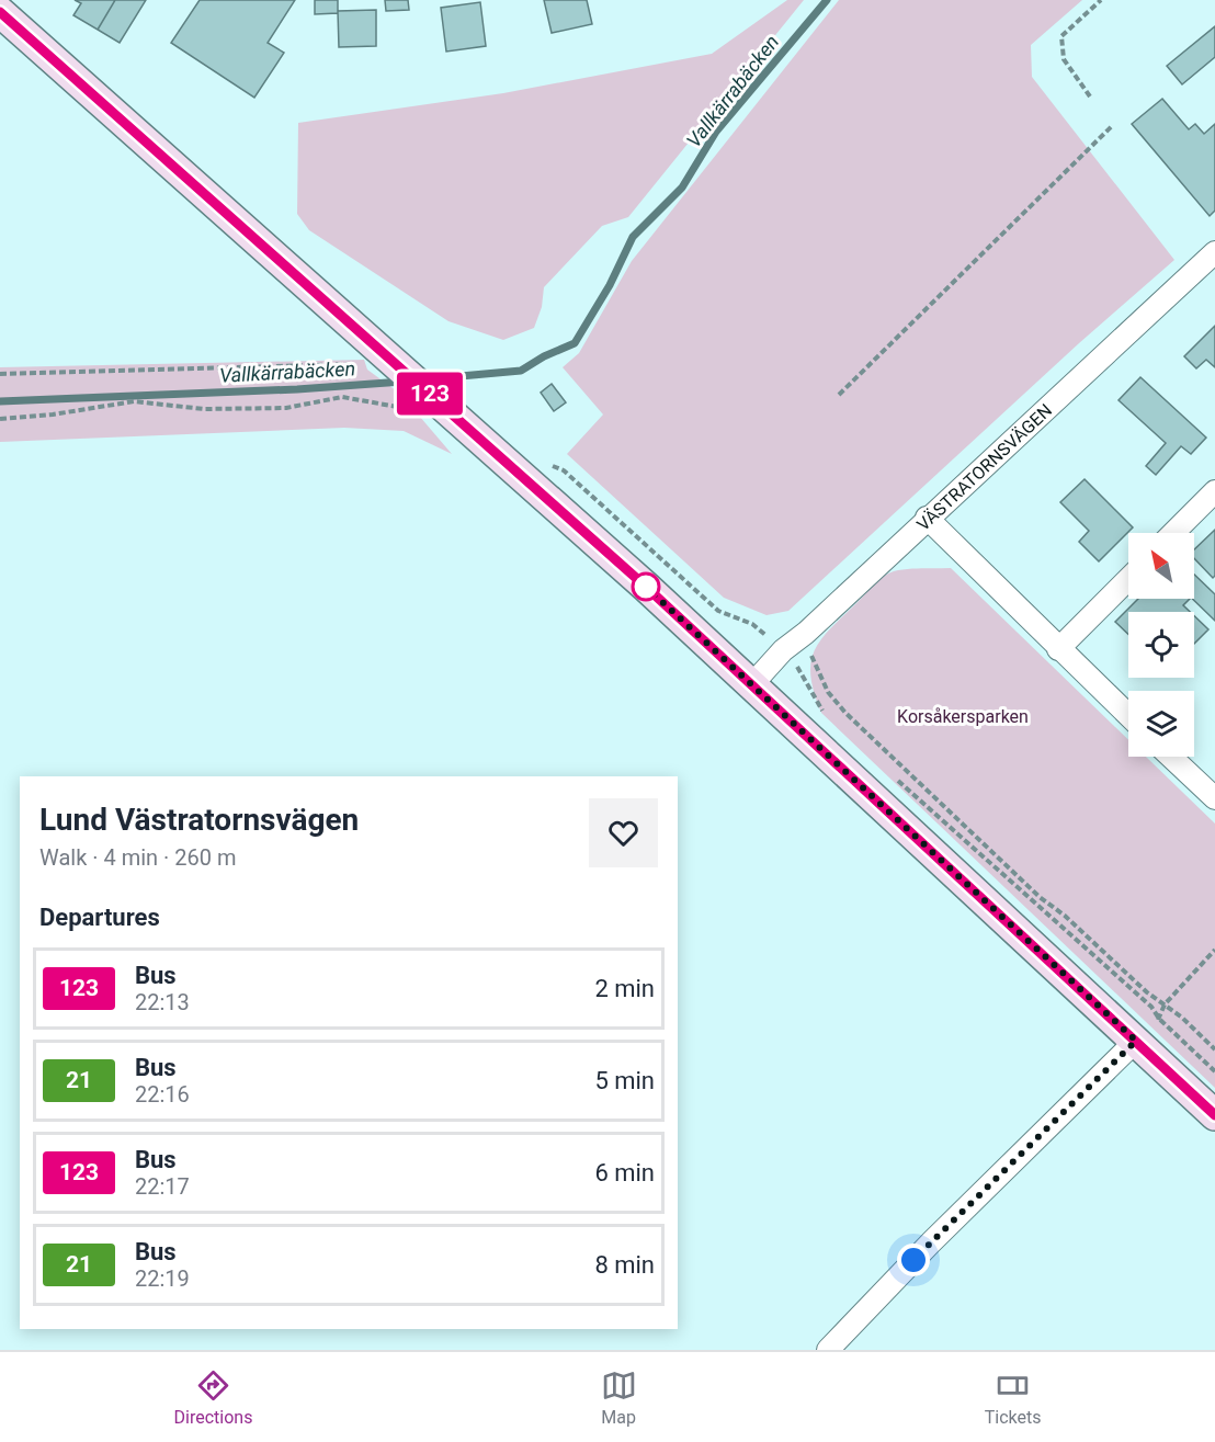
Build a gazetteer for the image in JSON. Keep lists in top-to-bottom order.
{
  "streets": {
    "street": ["VÄSTRATORNSVÄGEN"]
  },
  "water": ["Vallkärrabäcken"],
  "parks": ["Korsåkersparken"],
  "lines": ["bus line 123"],
  "north": "top left",
  "page": {
    "on_map": "123",
    "heading": [
      ["Lund Västratornsvägen", "Walk · 4 min · 260 m"],
      "Departures"
    ],
    "list": [
      {
        "mark": "123",
        "name": "Bus",
        "note": "22:13",
        "value": "2 min"
      },
      {
        "mark": "21",
        "name": "Bus",
        "note": "22:16",
        "value": "5 min"
      },
      {
        "mark": "123",
        "name": "Bus",
        "note": "22:17",
        "value": "6 min"
      },
      {
        "mark": "21",
        "name": "Bus",
        "note": "22:19",
        "value": "8 min"
      }
    ],
    "tabs": ["Directions", "Map", "Tickets"]
  }
}
